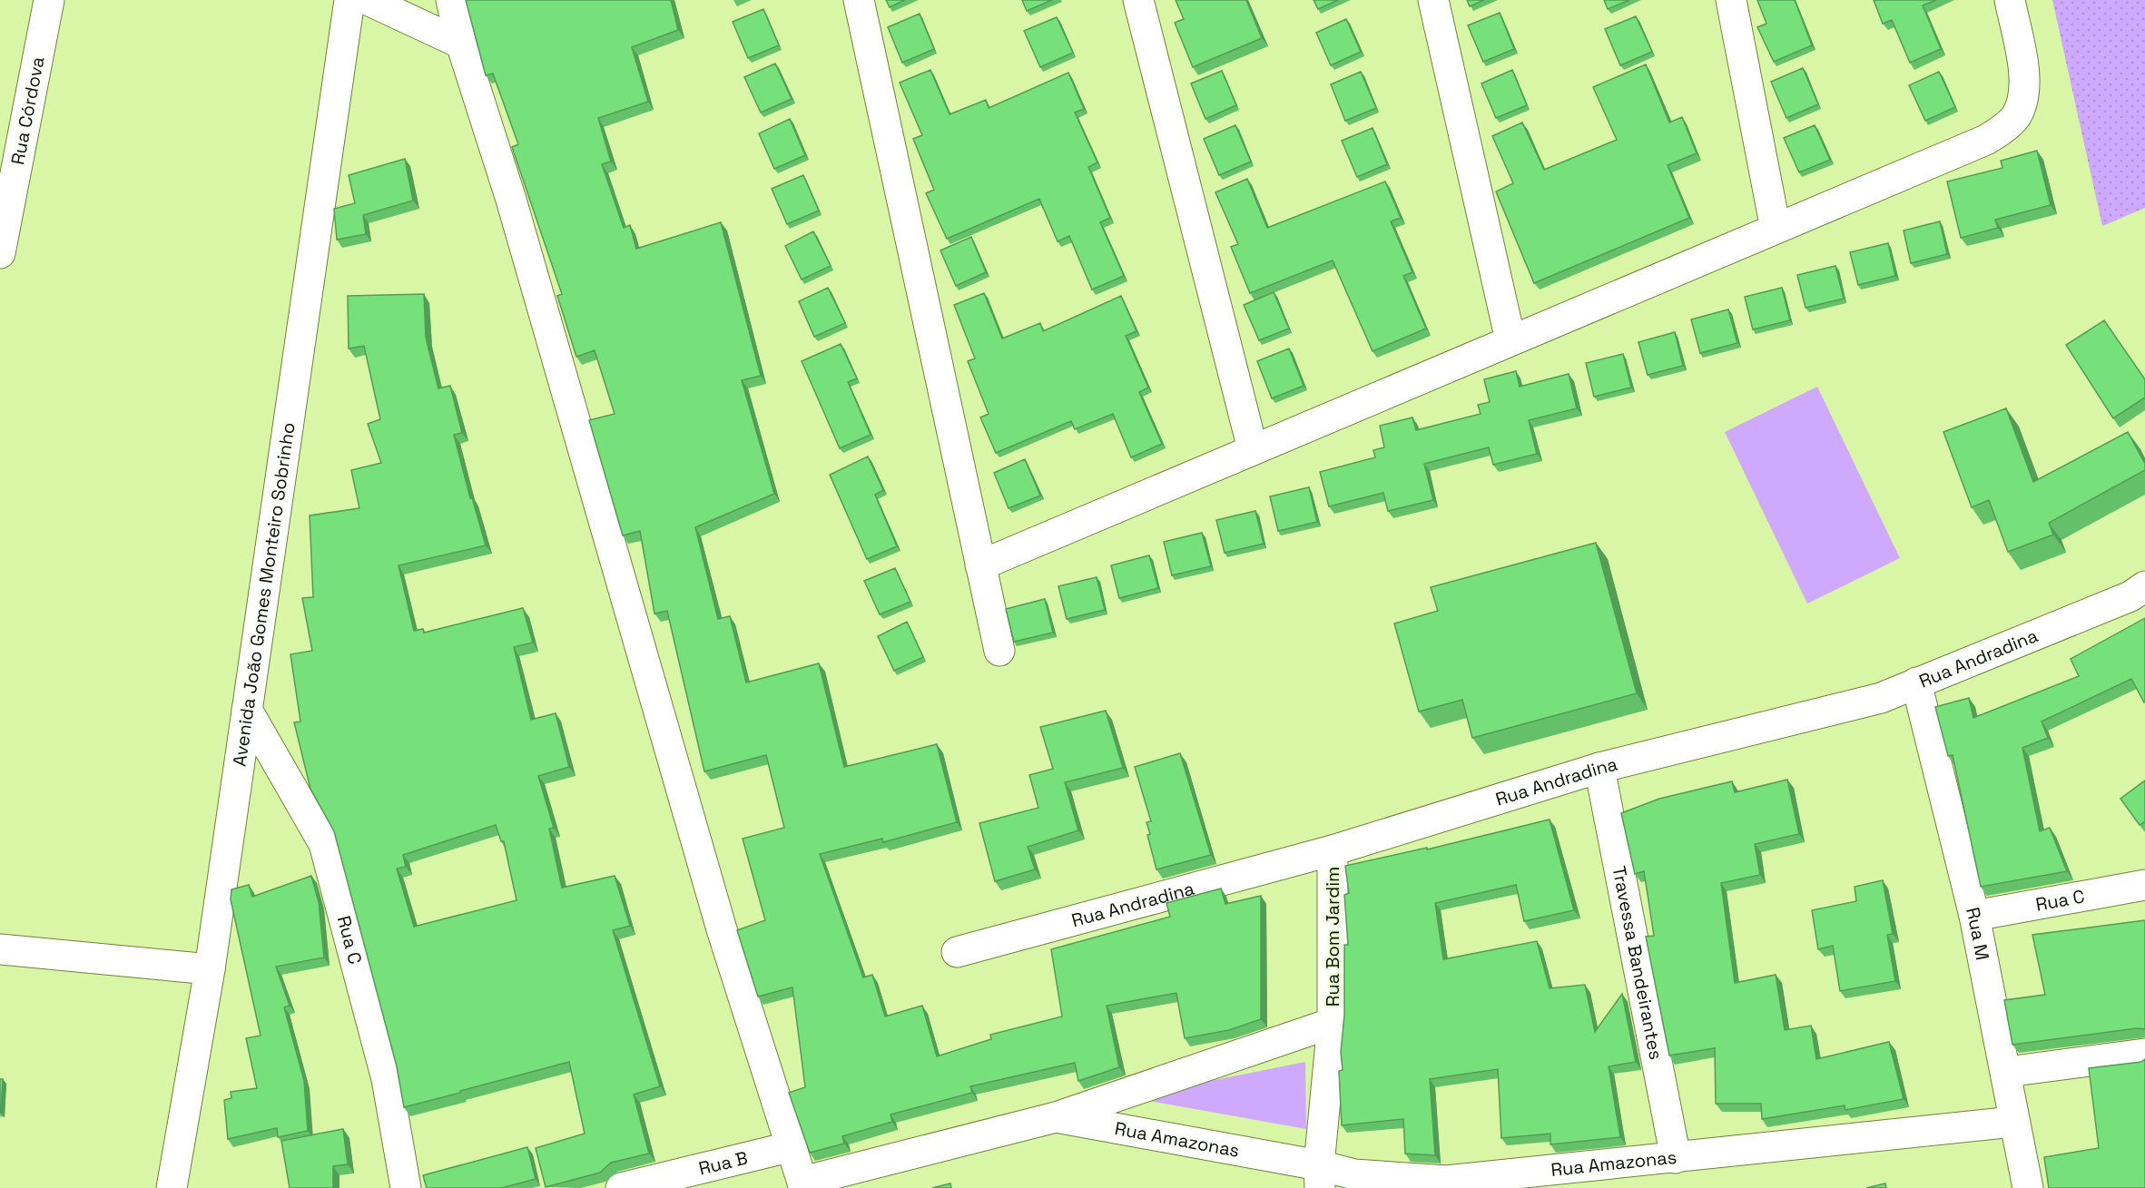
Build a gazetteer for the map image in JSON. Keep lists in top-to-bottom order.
{
  "streets": {
    "street": [
      "Rua Córdova",
      "Avenida João Gomes Monteiro Sobrinho",
      "Rua Andradina",
      "Rua C",
      "Rua M",
      "Rua Bom Jardim",
      "Travessa Bandeirantes",
      "Rua Amazonas",
      "Rua B"
    ]
  },
  "crossings": [
    ["Avenida João Gomes Monteiro Sobrinho", "Rua C"],
    ["Rua Andradina", "Rua M"],
    ["Rua Andradina", "Rua Bom Jardim"],
    ["Rua Andradina", "Travessa Bandeirantes"],
    ["Rua C", "Rua M"],
    ["Rua M", "Rua Amazonas"],
    ["Rua Bom Jardim", "Rua Amazonas"],
    ["Travessa Bandeirantes", "Rua Amazonas"]
  ]
}
